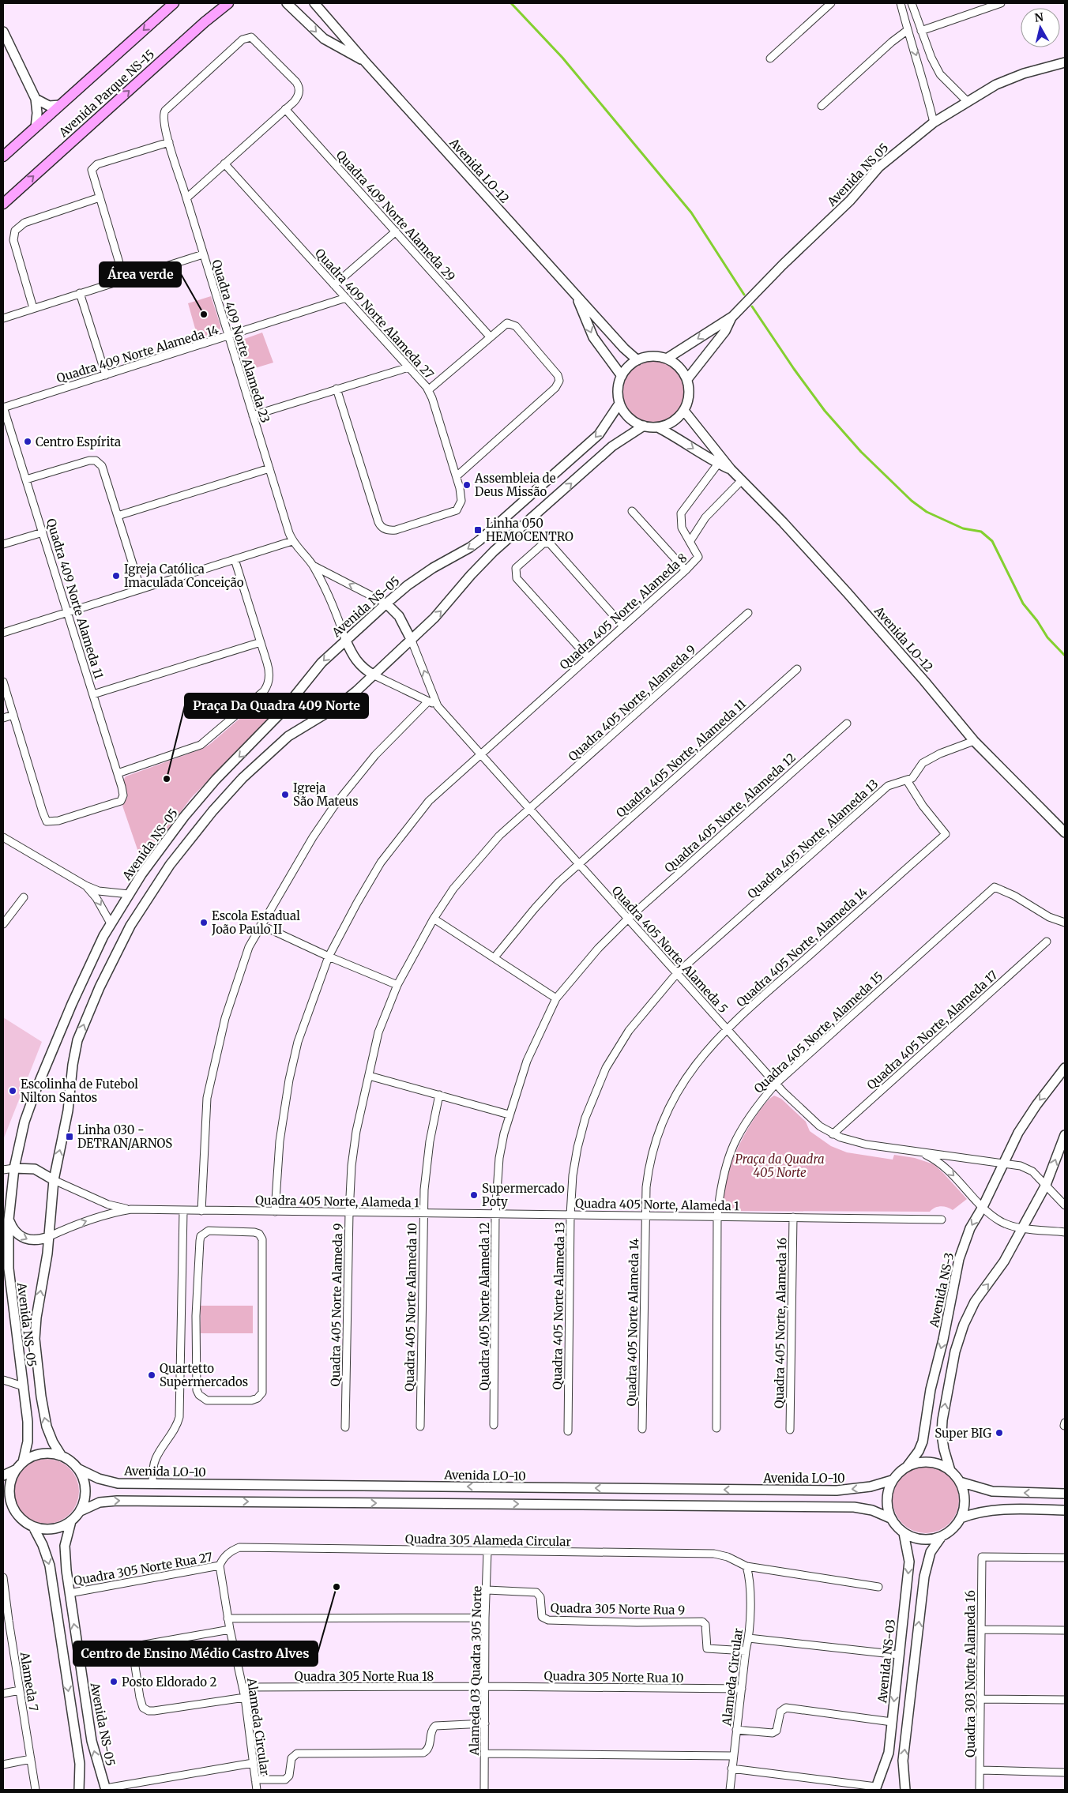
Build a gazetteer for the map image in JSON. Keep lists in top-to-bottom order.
{
  "streets": {
    "main road": ["Avenida Parque NS-15"],
    "street": [
      "Avenida LO-12",
      "Avenida NS 05",
      "Quadra 409 Norte Alameda 29",
      "Quadra 409 Norte Alameda 27",
      "Quadra 409 Norte Alameda 23",
      "Quadra 409 Norte Alameda 14",
      "Quadra 409 Norte Alameda 11",
      "Avenida NS-05",
      "Quadra 405 Norte, Alameda 8",
      "Quadra 405 Norte, Alameda 9",
      "Quadra 405 Norte, Alameda 11",
      "Quadra 405 Norte, Alameda 12",
      "Quadra 405 Norte, Alameda 13",
      "Quadra 405 Norte, Alameda 14",
      "Quadra 405 Norte, Alameda 5",
      "Quadra 405 Norte, Alameda 17",
      "Quadra 405 Norte, Alameda 15",
      "Quadra 405 Norte, Alameda 1",
      "Avenida NS-3",
      "Quadra 405 Norte Alameda 9",
      "Quadra 405 Norte Alameda 13",
      "Quadra 405 Norte Alameda 12",
      "Quadra 405 Norte Alameda 10",
      "Quadra 405 Norte Alameda 14",
      "Quadra 405 Norte, Alameda 16",
      "Avenida LO-10",
      "Quadra 305 Alameda Circular",
      "Quadra 305 Norte Rua 27",
      "Quadra 305 Norte Rua 9",
      "Avenida NS-03",
      "Alameda 03 Quadra 305 Norte",
      "Quadra 303 Norte Alameda 16",
      "Quadra 305 Norte Rua 18",
      "Quadra 305 Norte Rua 10",
      "Alameda Circular",
      "Alameda 7"
    ]
  },
  "crossings": [
    ["Avenida LO-12", "Avenida NS 05"],
    ["Avenida LO-12", "Avenida NS-05"],
    ["Avenida LO-12", "Quadra 405 Norte, Alameda 8"],
    ["Avenida LO-12", "Quadra 405 Norte, Alameda 13"],
    ["Avenida NS 05", "Avenida NS-05"],
    ["Quadra 409 Norte Alameda 29", "Quadra 409 Norte Alameda 23"],
    ["Quadra 409 Norte Alameda 27", "Quadra 409 Norte Alameda 14"],
    ["Quadra 409 Norte Alameda 23", "Quadra 409 Norte Alameda 14"],
    ["Quadra 409 Norte Alameda 23", "Avenida NS-05"],
    ["Quadra 409 Norte Alameda 14", "Quadra 409 Norte Alameda 11"],
    ["Avenida NS-05", "Avenida LO-10"],
    ["Avenida NS-05", "Quadra 305 Norte Rua 27"],
    ["Quadra 405 Norte, Alameda 8", "Quadra 405 Norte, Alameda 5"],
    ["Quadra 405 Norte, Alameda 8", "Quadra 405 Norte, Alameda 1"],
    ["Quadra 405 Norte, Alameda 9", "Quadra 405 Norte, Alameda 5"],
    ["Quadra 405 Norte, Alameda 9", "Quadra 405 Norte Alameda 9"],
    ["Quadra 405 Norte, Alameda 11", "Quadra 405 Norte, Alameda 5"],
    ["Quadra 405 Norte, Alameda 12", "Quadra 405 Norte, Alameda 5"],
    ["Quadra 405 Norte, Alameda 12", "Quadra 405 Norte Alameda 12"],
    ["Quadra 405 Norte, Alameda 13", "Quadra 405 Norte, Alameda 14"],
    ["Quadra 405 Norte, Alameda 13", "Quadra 405 Norte, Alameda 5"],
    ["Quadra 405 Norte, Alameda 13", "Quadra 405 Norte Alameda 13"],
    ["Quadra 405 Norte, Alameda 14", "Quadra 405 Norte, Alameda 5"],
    ["Quadra 405 Norte, Alameda 14", "Quadra 405 Norte, Alameda 1"],
    ["Quadra 405 Norte, Alameda 14", "Quadra 405 Norte Alameda 14"],
    ["Quadra 405 Norte, Alameda 5", "Quadra 405 Norte, Alameda 17"],
    ["Quadra 405 Norte, Alameda 5", "Quadra 405 Norte, Alameda 15"],
    ["Quadra 405 Norte, Alameda 5", "Avenida NS-3"],
    ["Quadra 405 Norte, Alameda 5", "Quadra 405 Norte Alameda 9"],
    ["Quadra 405 Norte, Alameda 5", "Quadra 405 Norte Alameda 13"],
    ["Quadra 405 Norte, Alameda 5", "Quadra 405 Norte Alameda 12"],
    ["Quadra 405 Norte, Alameda 15", "Quadra 405 Norte, Alameda 1"],
    ["Quadra 405 Norte, Alameda 1", "Quadra 405 Norte Alameda 9"],
    ["Quadra 405 Norte, Alameda 1", "Quadra 405 Norte Alameda 13"],
    ["Quadra 405 Norte, Alameda 1", "Quadra 405 Norte Alameda 12"],
    ["Quadra 405 Norte, Alameda 1", "Quadra 405 Norte Alameda 10"],
    ["Quadra 405 Norte, Alameda 1", "Quadra 405 Norte Alameda 14"],
    ["Quadra 405 Norte, Alameda 1", "Quadra 405 Norte, Alameda 16"],
    ["Avenida NS-3", "Avenida LO-10"],
    ["Avenida NS-3", "Avenida NS-03"],
    ["Avenida LO-10", "Avenida NS-03"],
    ["Quadra 305 Alameda Circular", "Quadra 305 Norte Rua 27"],
    ["Quadra 305 Alameda Circular", "Alameda 03 Quadra 305 Norte"],
    ["Quadra 305 Alameda Circular", "Alameda Circular"],
    ["Quadra 305 Norte Rua 27", "Alameda Circular"],
    ["Quadra 305 Norte Rua 9", "Alameda 03 Quadra 305 Norte"],
    ["Quadra 305 Norte Rua 9", "Alameda Circular"],
    ["Alameda 03 Quadra 305 Norte", "Quadra 305 Norte Rua 18"],
    ["Alameda 03 Quadra 305 Norte", "Quadra 305 Norte Rua 10"],
    ["Quadra 305 Norte Rua 18", "Quadra 305 Norte Rua 10"],
    ["Quadra 305 Norte Rua 18", "Alameda Circular"],
    ["Quadra 305 Norte Rua 10", "Alameda Circular"]
  ],
  "parks": ["Praça da Quadra 405 Norte"],
  "places": {
    "other": [
      "Área verde",
      "Centro Espírita",
      "Assembleia de Deus Missão",
      "Igreja Católica Imaculada Conceição",
      "Praça Da Quadra 409 Norte",
      "Igreja São Mateus",
      "Escola Estadual João Paulo II",
      "Escolinha de Futebol Nilton Santos",
      "Supermercado Poty",
      "Quartetto Supermercados",
      "Super BIG",
      "Centro de Ensino Médio Castro Alves",
      "Posto Eldorado 2"
    ],
    "transit": ["Linha 050 HEMOCENTRO", "Linha 030 - DETRAN/ARNOS"]
  },
  "north": "top"
}
